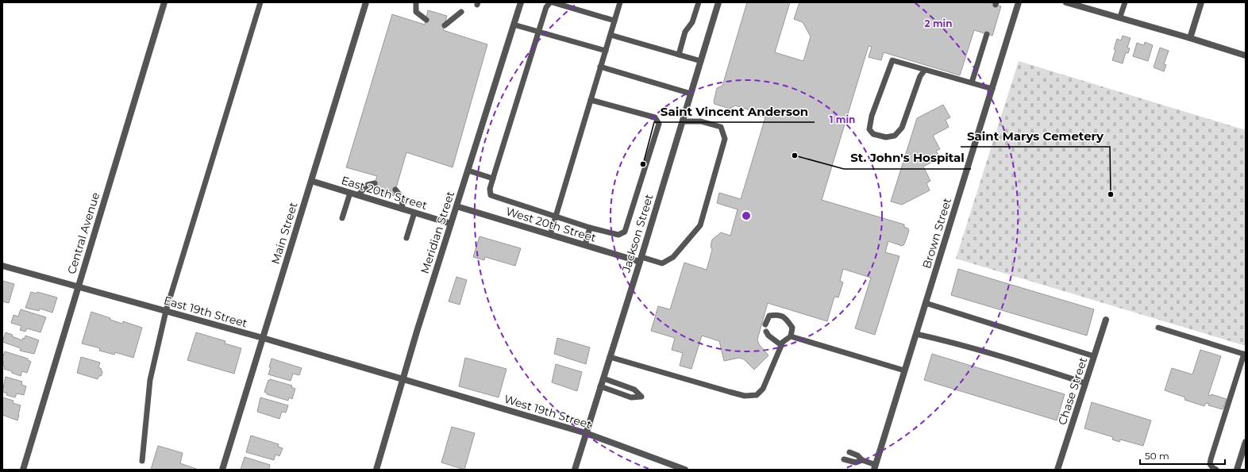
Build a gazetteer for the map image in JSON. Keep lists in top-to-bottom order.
{
  "streets": {
    "street": [
      "East 20th Street",
      "West 20th Street",
      "Meridian Street",
      "Central Avenue",
      "Main Street",
      "Jackson Street",
      "Brown Street",
      "East 19th Street",
      "Chase Street",
      "West 19th Street"
    ]
  },
  "crossings": [
    ["East 20th Street", "Meridian Street"],
    ["East 20th Street", "Main Street"],
    ["West 20th Street", "Meridian Street"],
    ["West 20th Street", "Jackson Street"],
    ["Meridian Street", "East 19th Street"],
    ["Meridian Street", "West 19th Street"],
    ["Central Avenue", "East 19th Street"],
    ["Main Street", "East 19th Street"],
    ["Jackson Street", "West 19th Street"],
    ["East 19th Street", "West 19th Street"]
  ],
  "places": ["St. John's Hospital", "Saint Vincent Anderson", "Saint Marys Cemetery"],
  "scale_bar": "50 m",
  "rings": ["2 min", "1 min"]
}
